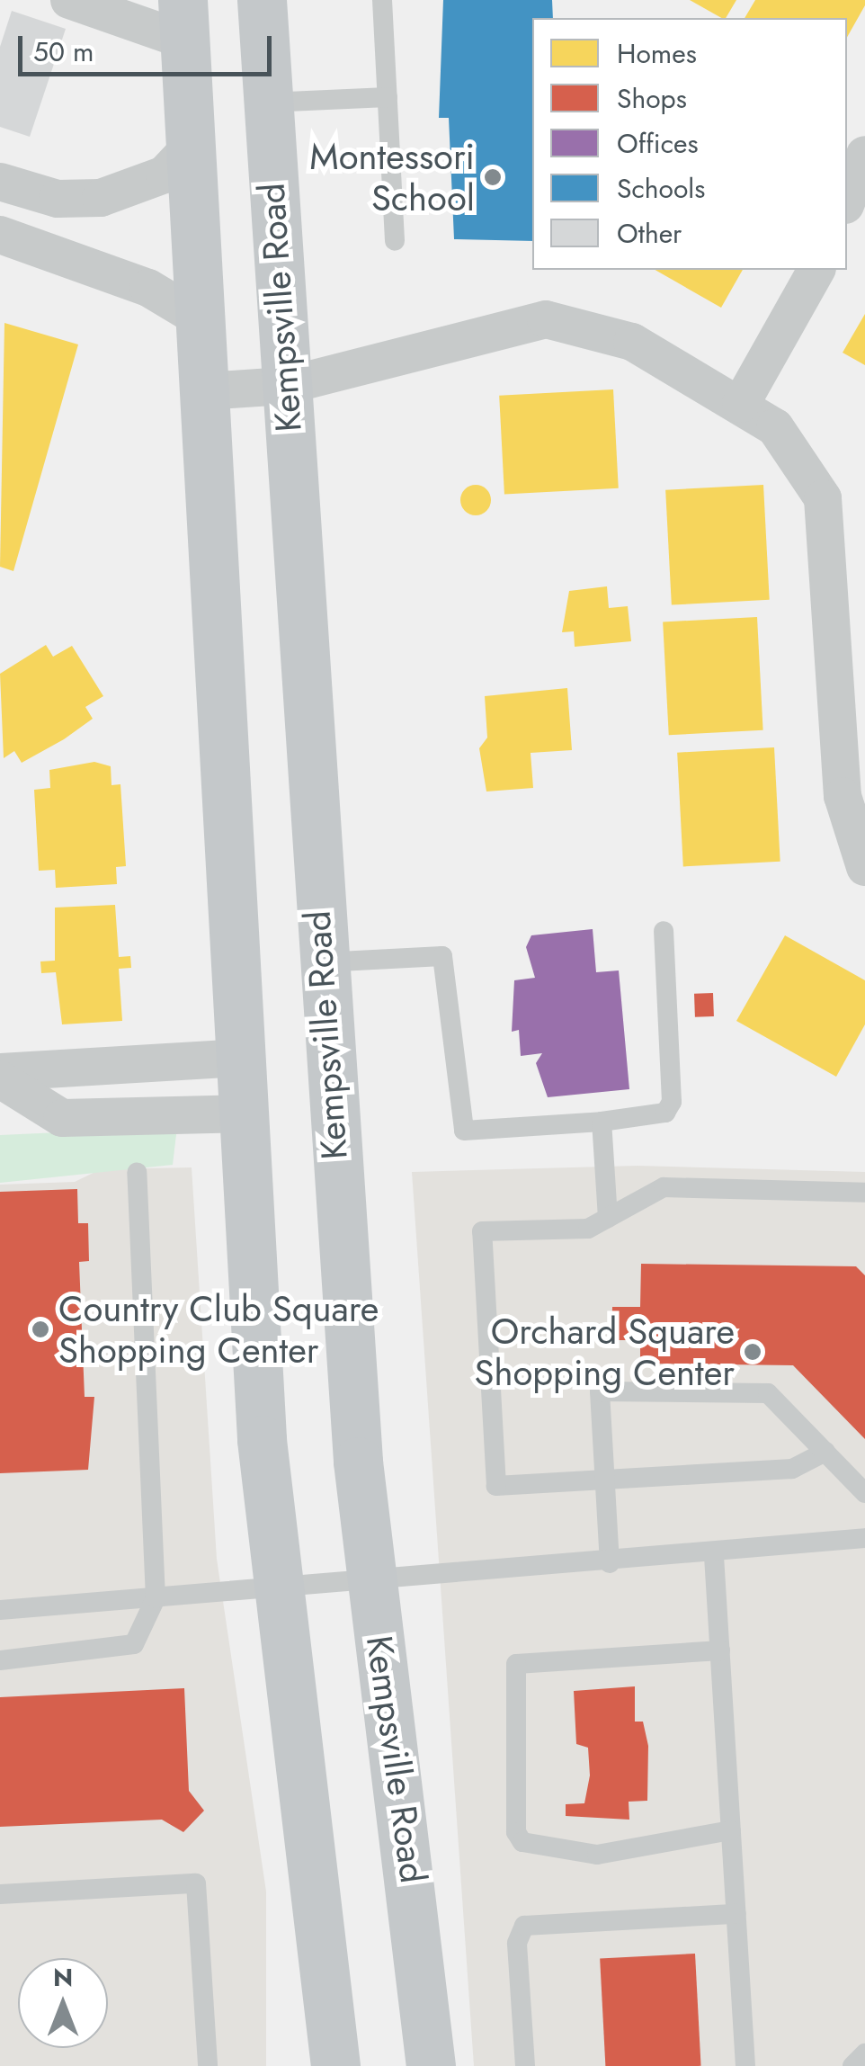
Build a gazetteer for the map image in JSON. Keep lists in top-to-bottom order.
{
  "streets": {
    "main road": ["Kempsville Road"]
  },
  "places": ["Montessori School", "Country Club Square Shopping Center", "Orchard Square Shopping Center"],
  "legend": [
    "Homes",
    "Shops",
    "Offices",
    "Schools",
    "Other"
  ],
  "scale_bar": "50 m",
  "north": "top"
}
